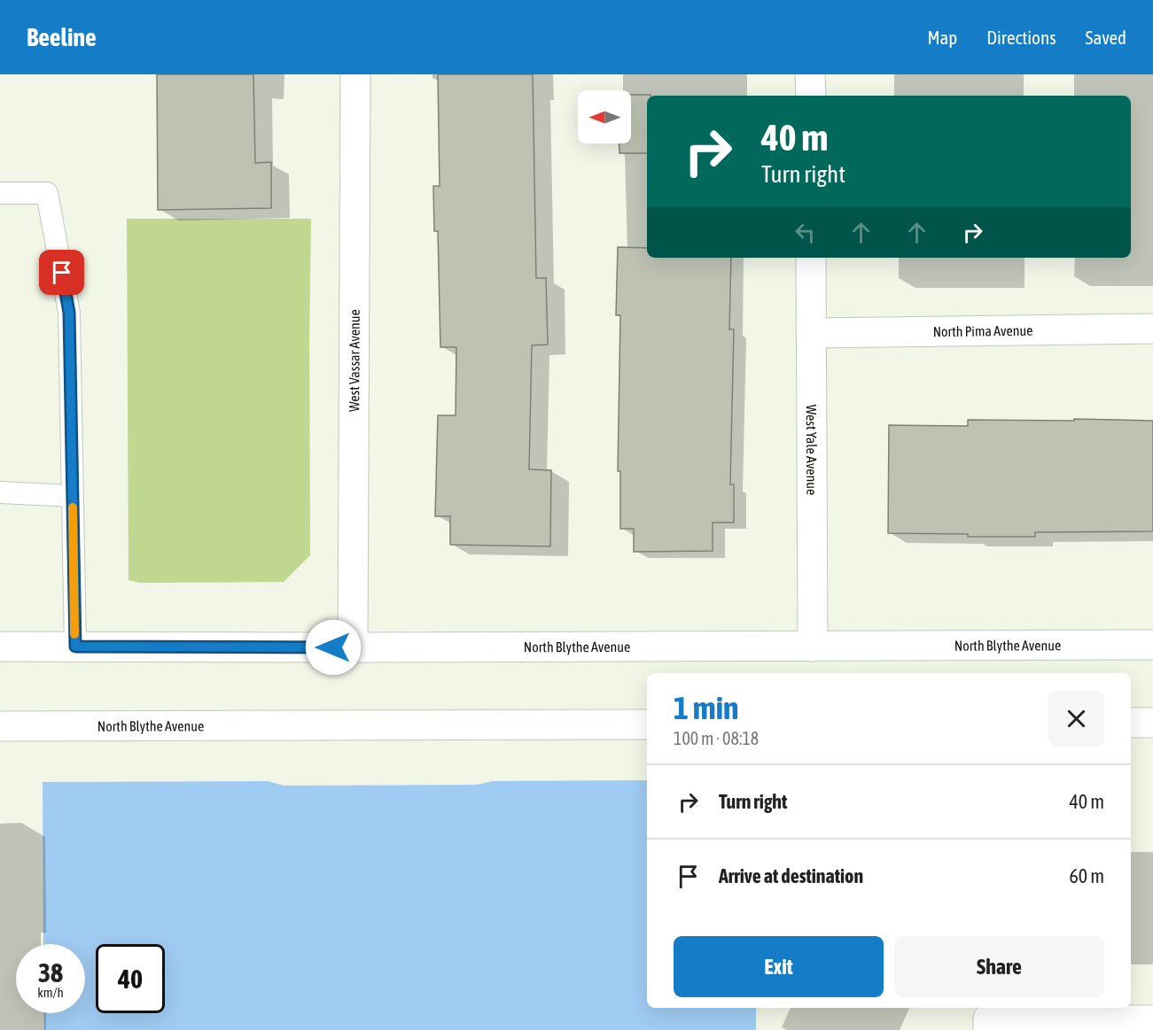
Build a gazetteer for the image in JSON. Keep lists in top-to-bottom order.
{
  "streets": {
    "street": [
      "North Pima Avenue",
      "West Vassar Avenue",
      "West Yale Avenue",
      "North Blythe Avenue"
    ]
  },
  "crossings": [
    ["North Pima Avenue", "West Yale Avenue"],
    ["West Vassar Avenue", "North Blythe Avenue"],
    ["West Yale Avenue", "North Blythe Avenue"]
  ],
  "north": "left",
  "page": {
    "header": "Beeline",
    "nav": ["Map", "Directions", "Saved"],
    "turn": ["40 m", "Turn right"],
    "heading": ["1 min", "100 m · 08:18"],
    "list": [
      {
        "name": "Turn right",
        "value": "40 m"
      },
      {
        "name": "Arrive at destination",
        "value": "60 m"
      }
    ],
    "buttons": ["Exit", "Share"],
    "speed": "38 km/h",
    "limit": "40"
  }
}
